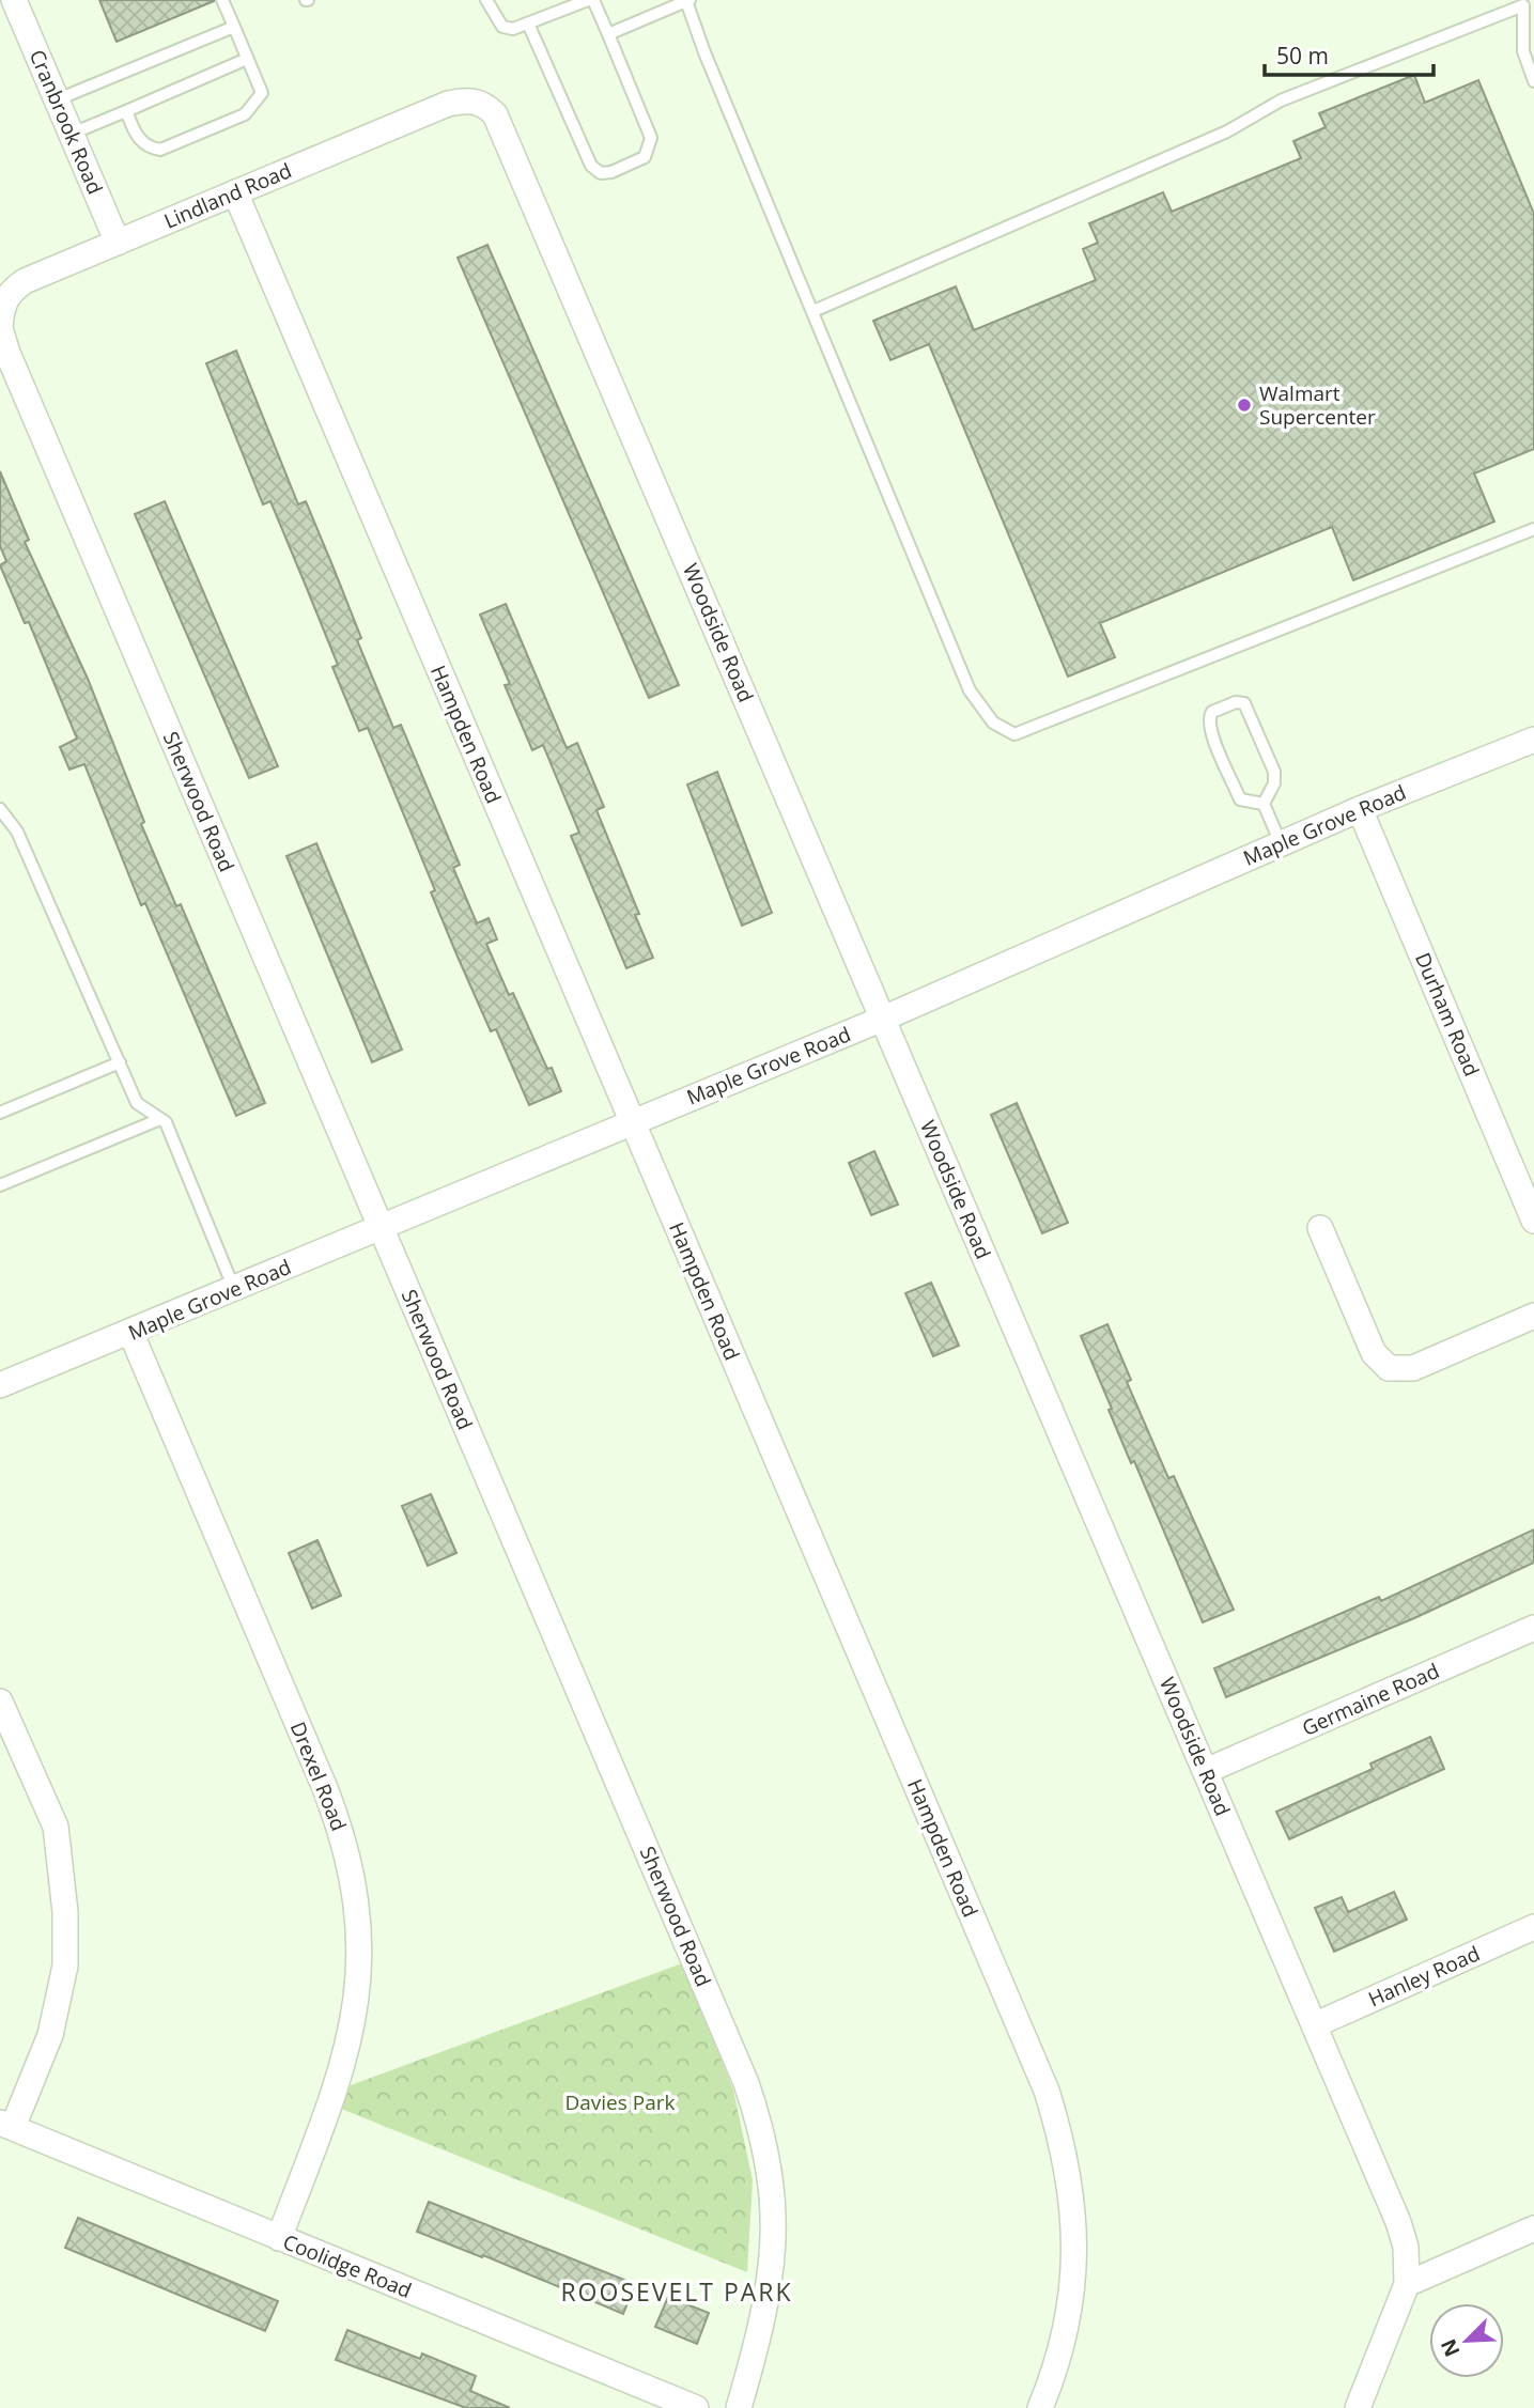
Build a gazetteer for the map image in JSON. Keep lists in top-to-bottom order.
{
  "streets": {
    "street": [
      "Cranbrook Road",
      "Lindland Road",
      "Woodside Road",
      "Hampden Road",
      "Sherwood Road",
      "Maple Grove Road",
      "Durham Road",
      "Germaine Road",
      "Drexel Road",
      "Hanley Road",
      "Coolidge Road"
    ]
  },
  "crossings": [
    ["Cranbrook Road", "Lindland Road"],
    ["Lindland Road", "Woodside Road"],
    ["Lindland Road", "Hampden Road"],
    ["Lindland Road", "Sherwood Road"],
    ["Woodside Road", "Maple Grove Road"],
    ["Woodside Road", "Germaine Road"],
    ["Woodside Road", "Hanley Road"],
    ["Hampden Road", "Maple Grove Road"],
    ["Sherwood Road", "Maple Grove Road"],
    ["Maple Grove Road", "Durham Road"],
    ["Maple Grove Road", "Drexel Road"],
    ["Drexel Road", "Coolidge Road"]
  ],
  "districts": ["ROOSEVELT PARK"],
  "parks": ["Davies Park"],
  "places": ["Walmart Supercenter"],
  "scale_bar": "50 m",
  "north": "bottom left"
}
